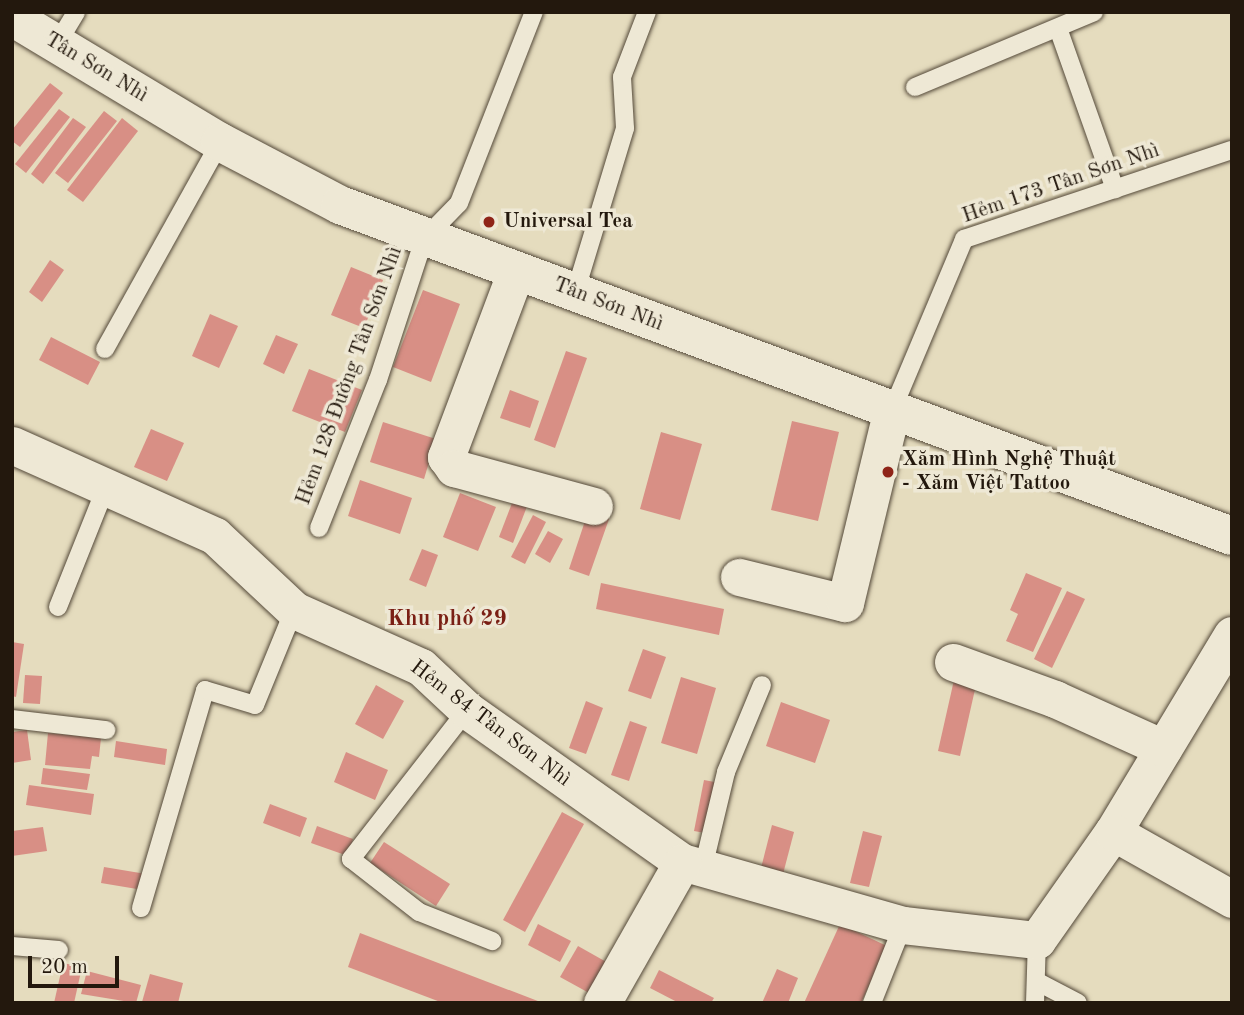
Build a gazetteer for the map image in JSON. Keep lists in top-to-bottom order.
{
  "streets": {
    "street": ["Tân Sơn Nhì", "Hẻm 84 Tân Sơn Nhì"],
    "lane": ["Hẻm 173 Tân Sơn Nhì", "Hẻm 128 Đường Tân Sơn Nhì"]
  },
  "crossings": [
    ["Tân Sơn Nhì", "Hẻm 173 Tân Sơn Nhì"],
    ["Tân Sơn Nhì", "Hẻm 128 Đường Tân Sơn Nhì"]
  ],
  "districts": ["Khu phố 29"],
  "places": ["Universal Tea", "Xăm Hình Nghệ Thuật - Xăm Việt Tattoo"],
  "scale_bar": "20 m"
}
